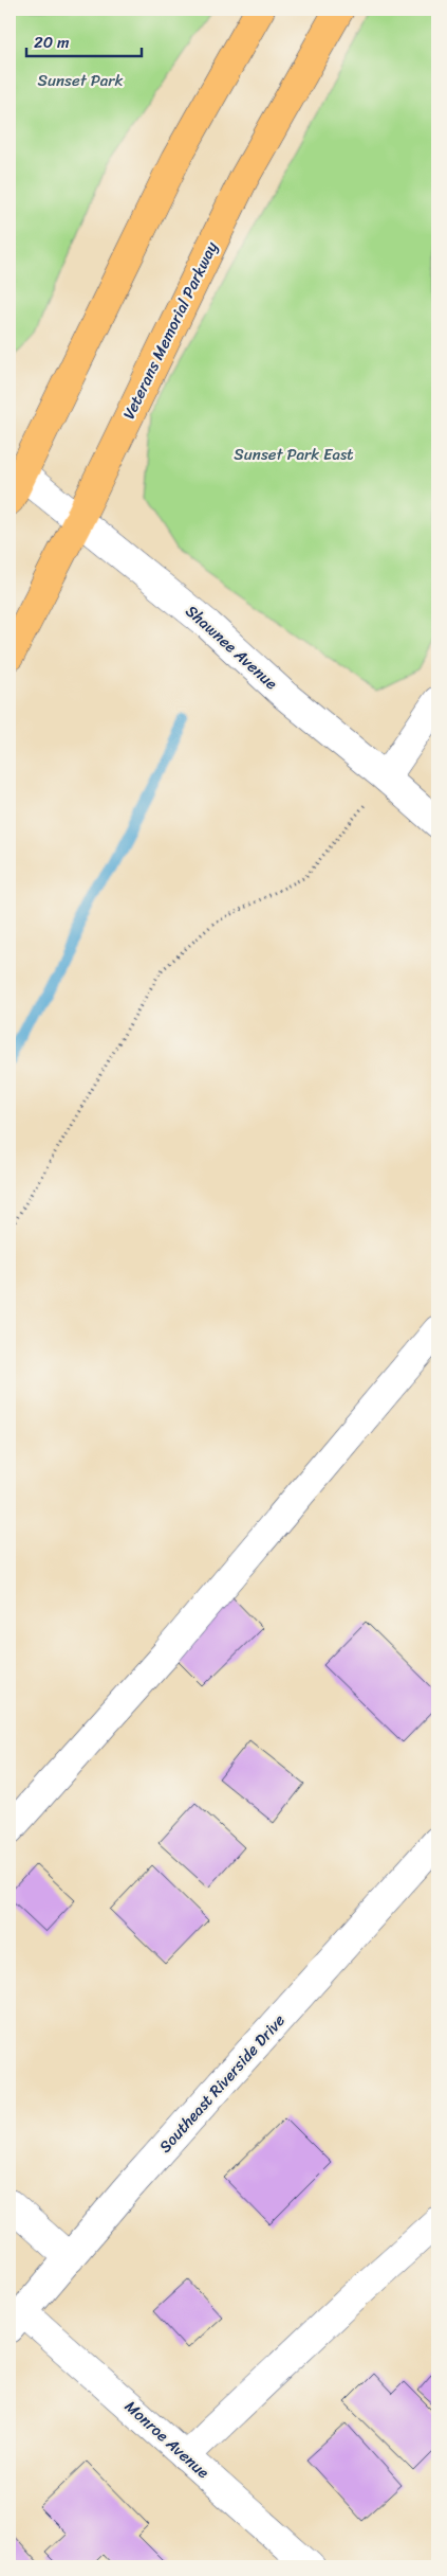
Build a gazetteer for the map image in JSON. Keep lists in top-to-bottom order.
{
  "streets": {
    "highway": ["Veterans Memorial Parkway"],
    "street": ["Shawnee Avenue", "Southeast Riverside Drive", "Monroe Avenue"]
  },
  "crossings": [
    ["Veterans Memorial Parkway", "Shawnee Avenue"],
    ["Southeast Riverside Drive", "Monroe Avenue"]
  ],
  "parks": ["Sunset Park", "Sunset Park East"],
  "scale_bar": "20 m"
}
